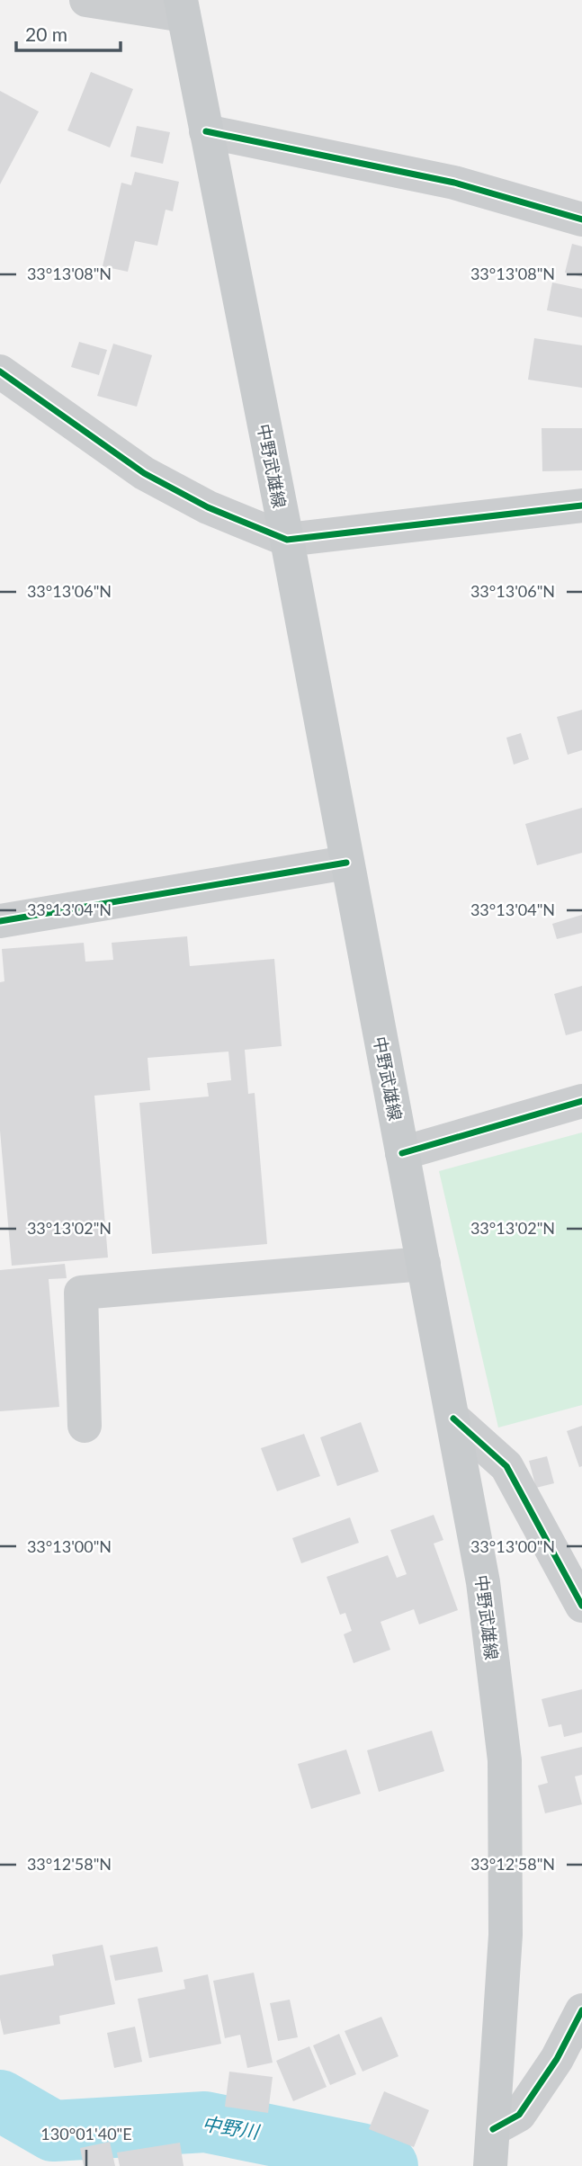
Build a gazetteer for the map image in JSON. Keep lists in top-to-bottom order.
{
  "streets": {
    "main road": ["中野武雄線"]
  },
  "water": ["中野川"],
  "scale_bar": "20 m",
  "coordinates": [
    "33°13'08\"N",
    "33°13'06\"N",
    "33°13'04\"N",
    "33°13'02\"N",
    "33°13'00\"N",
    "33°12'58\"N",
    "130°01'40\"E"
  ]
}
